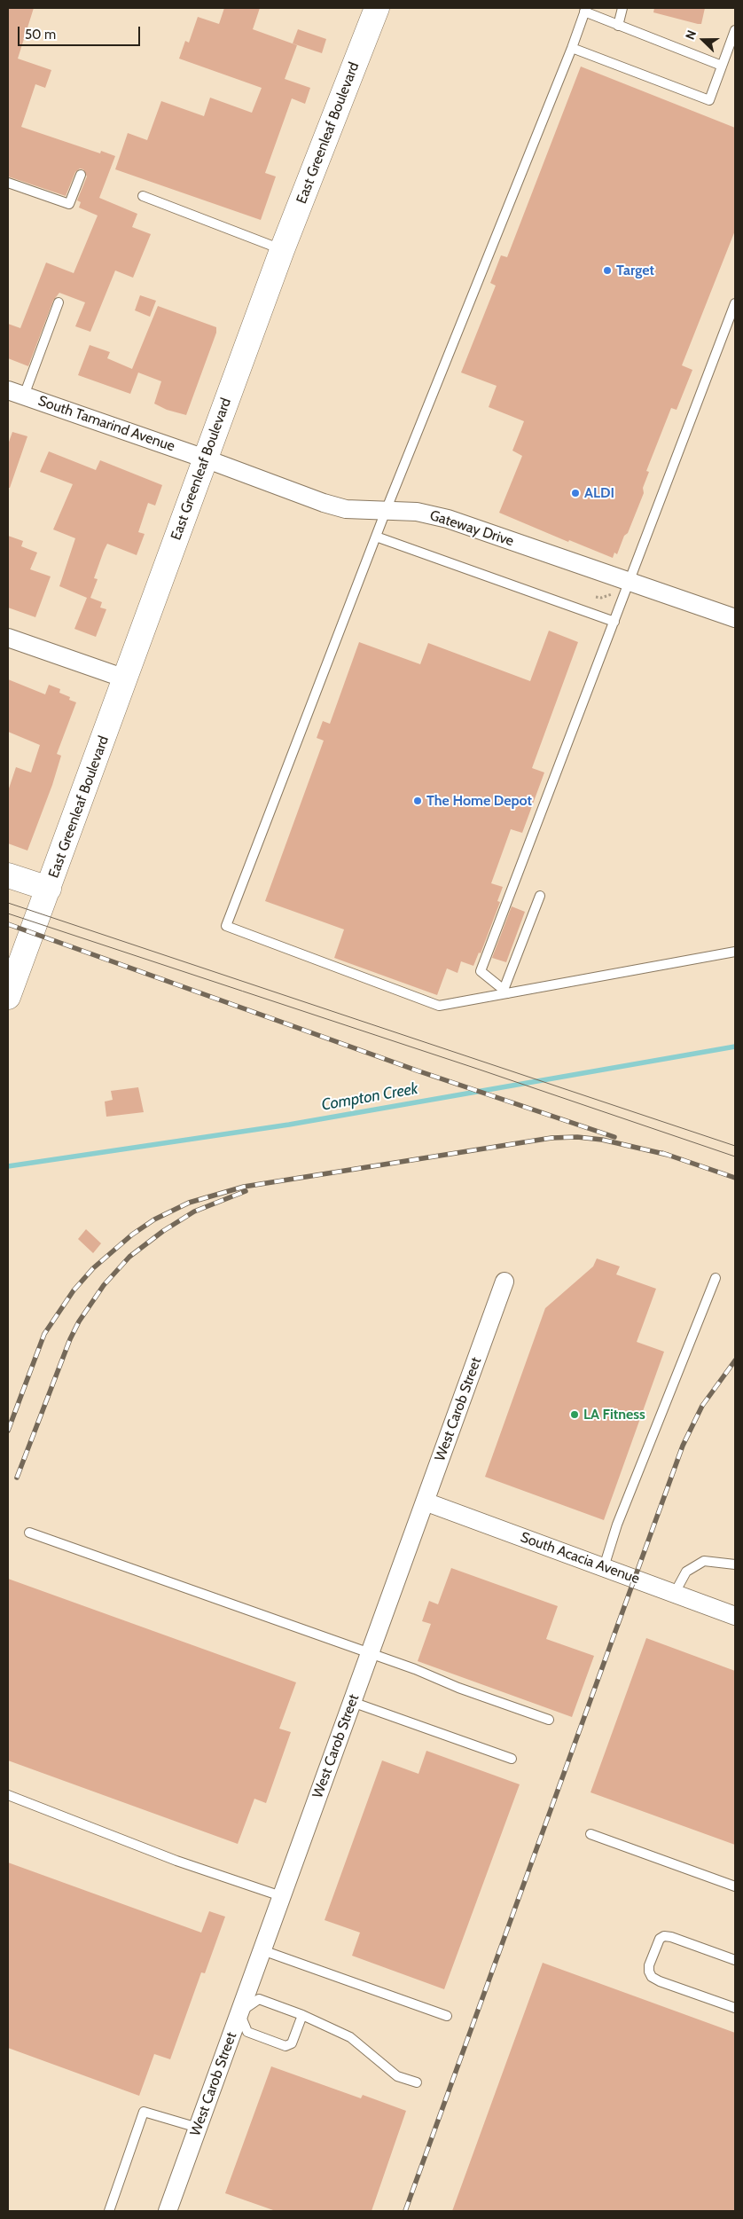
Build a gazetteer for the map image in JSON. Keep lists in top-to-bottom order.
{
  "streets": {
    "street": [
      "East Greenleaf Boulevard",
      "South Tamarind Avenue",
      "Gateway Drive",
      "West Carob Street",
      "South Acacia Avenue"
    ]
  },
  "crossings": [
    ["East Greenleaf Boulevard", "South Tamarind Avenue"],
    ["East Greenleaf Boulevard", "Gateway Drive"],
    ["South Tamarind Avenue", "Gateway Drive"],
    ["West Carob Street", "South Acacia Avenue"]
  ],
  "water": ["Compton Creek"],
  "places": [
    "Target",
    "ALDI",
    "The Home Depot",
    "LA Fitness"
  ],
  "scale_bar": "50 m",
  "north": "left"
}
